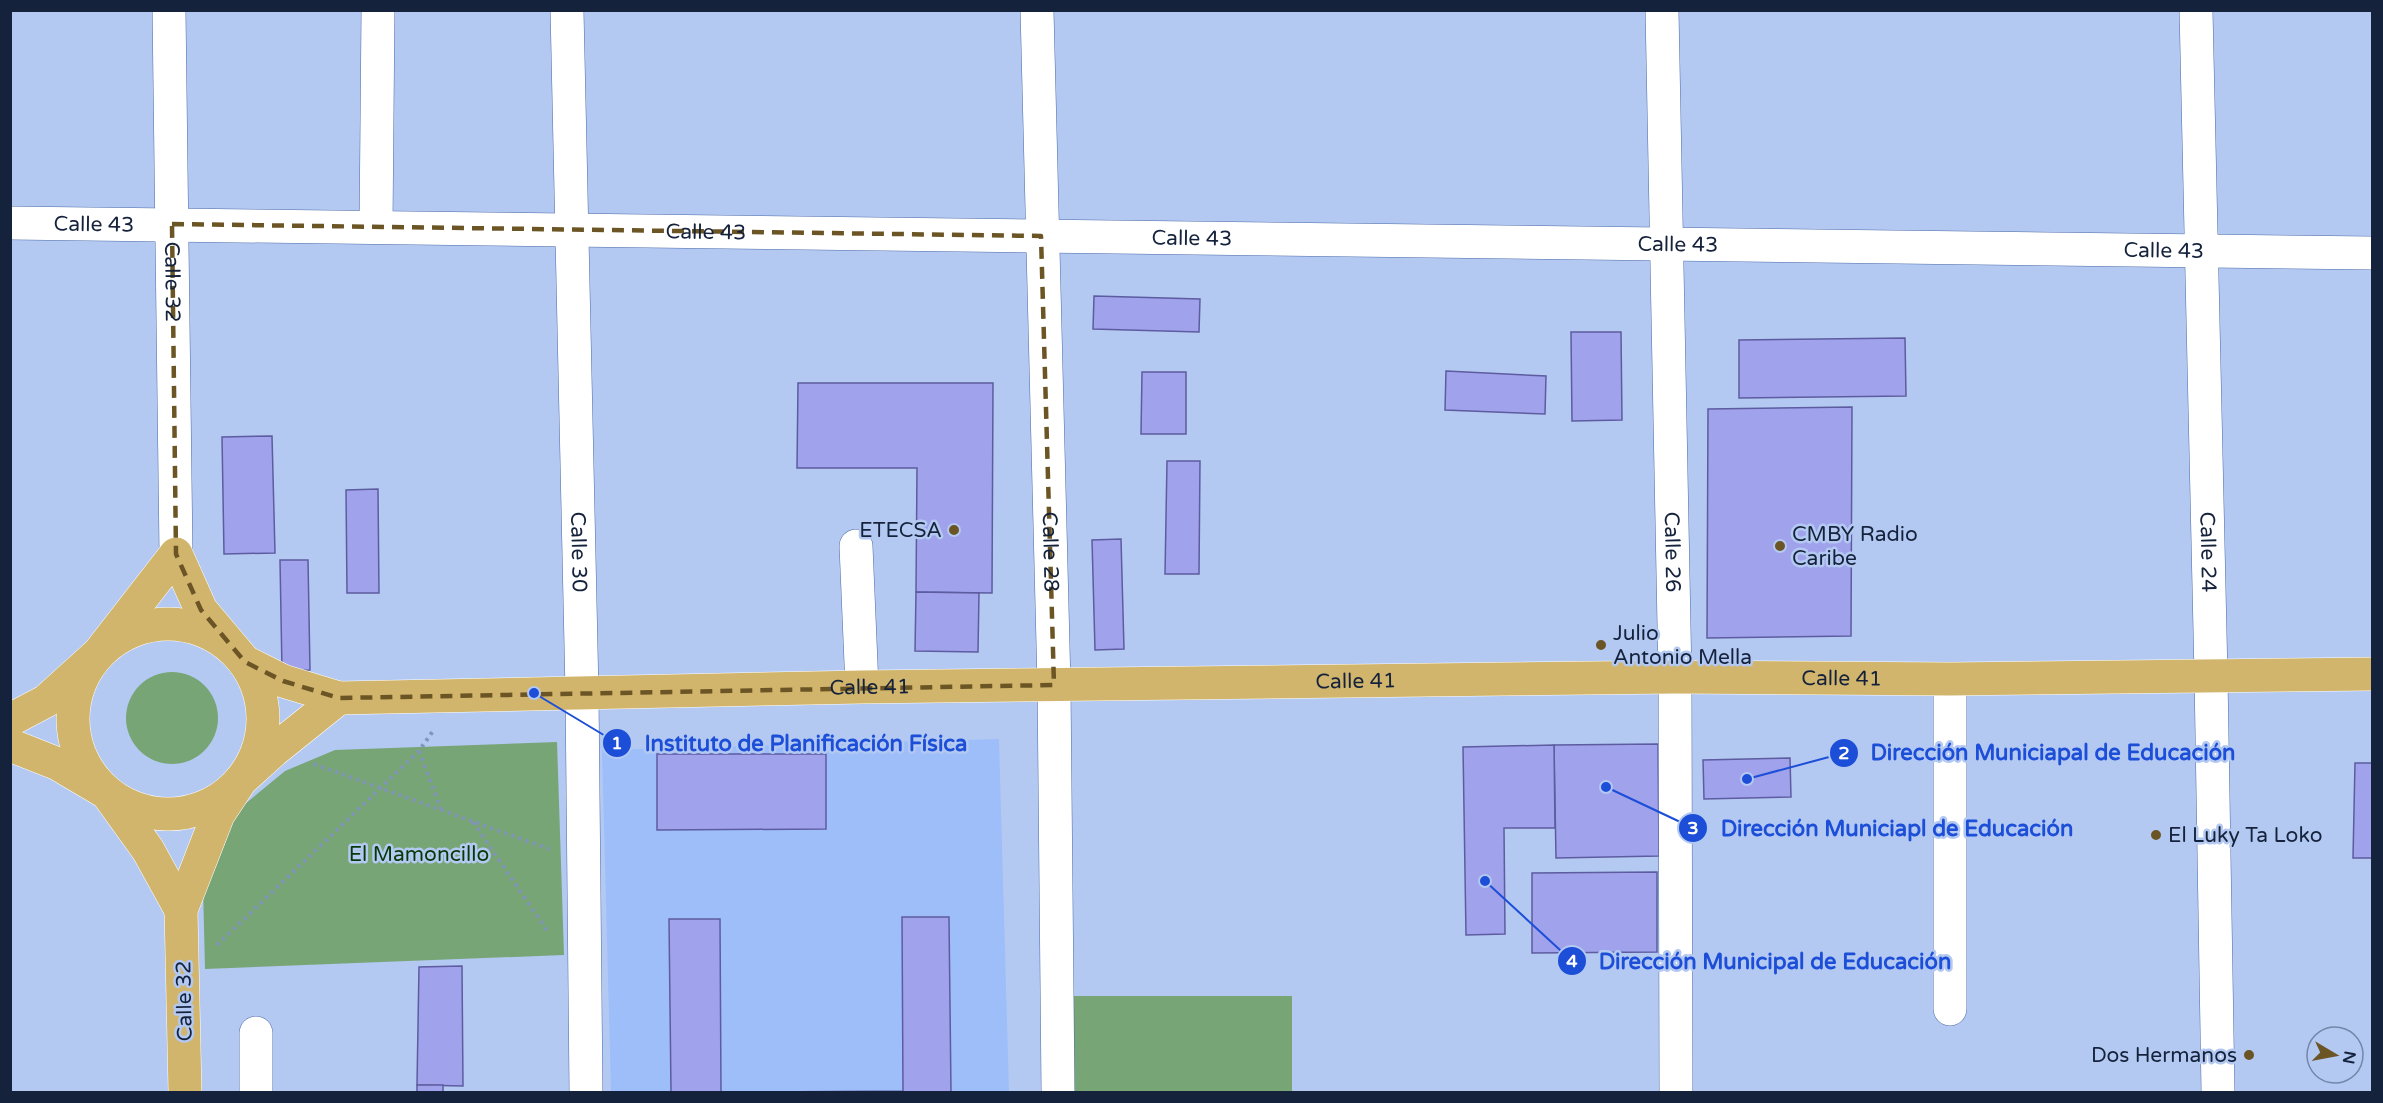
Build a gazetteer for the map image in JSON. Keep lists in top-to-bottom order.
{
  "streets": {
    "main road": ["Calle 32", "Calle 41"],
    "street": [
      "Calle 43",
      "Calle 30",
      "Calle 28",
      "Calle 26",
      "Calle 24"
    ]
  },
  "crossings": [
    ["Calle 43", "Calle 32"],
    ["Calle 43", "Calle 30"],
    ["Calle 43", "Calle 28"],
    ["Calle 43", "Calle 26"],
    ["Calle 43", "Calle 24"],
    ["Calle 30", "Calle 41"],
    ["Calle 28", "Calle 41"],
    ["Calle 26", "Calle 41"],
    ["Calle 24", "Calle 41"]
  ],
  "parks": ["El Mamoncillo"],
  "places": [
    "ETECSA",
    "CMBY Radio Caribe",
    "Julio Antonio Mella",
    "Instituto de Planificación Física",
    "Dirección Municiapal de Educación",
    "Dirección Municiapl de Educación",
    "El Luky Ta Loko",
    "Dirección Municipal de Educación",
    "Dos Hermanos"
  ],
  "north": "right"
}
